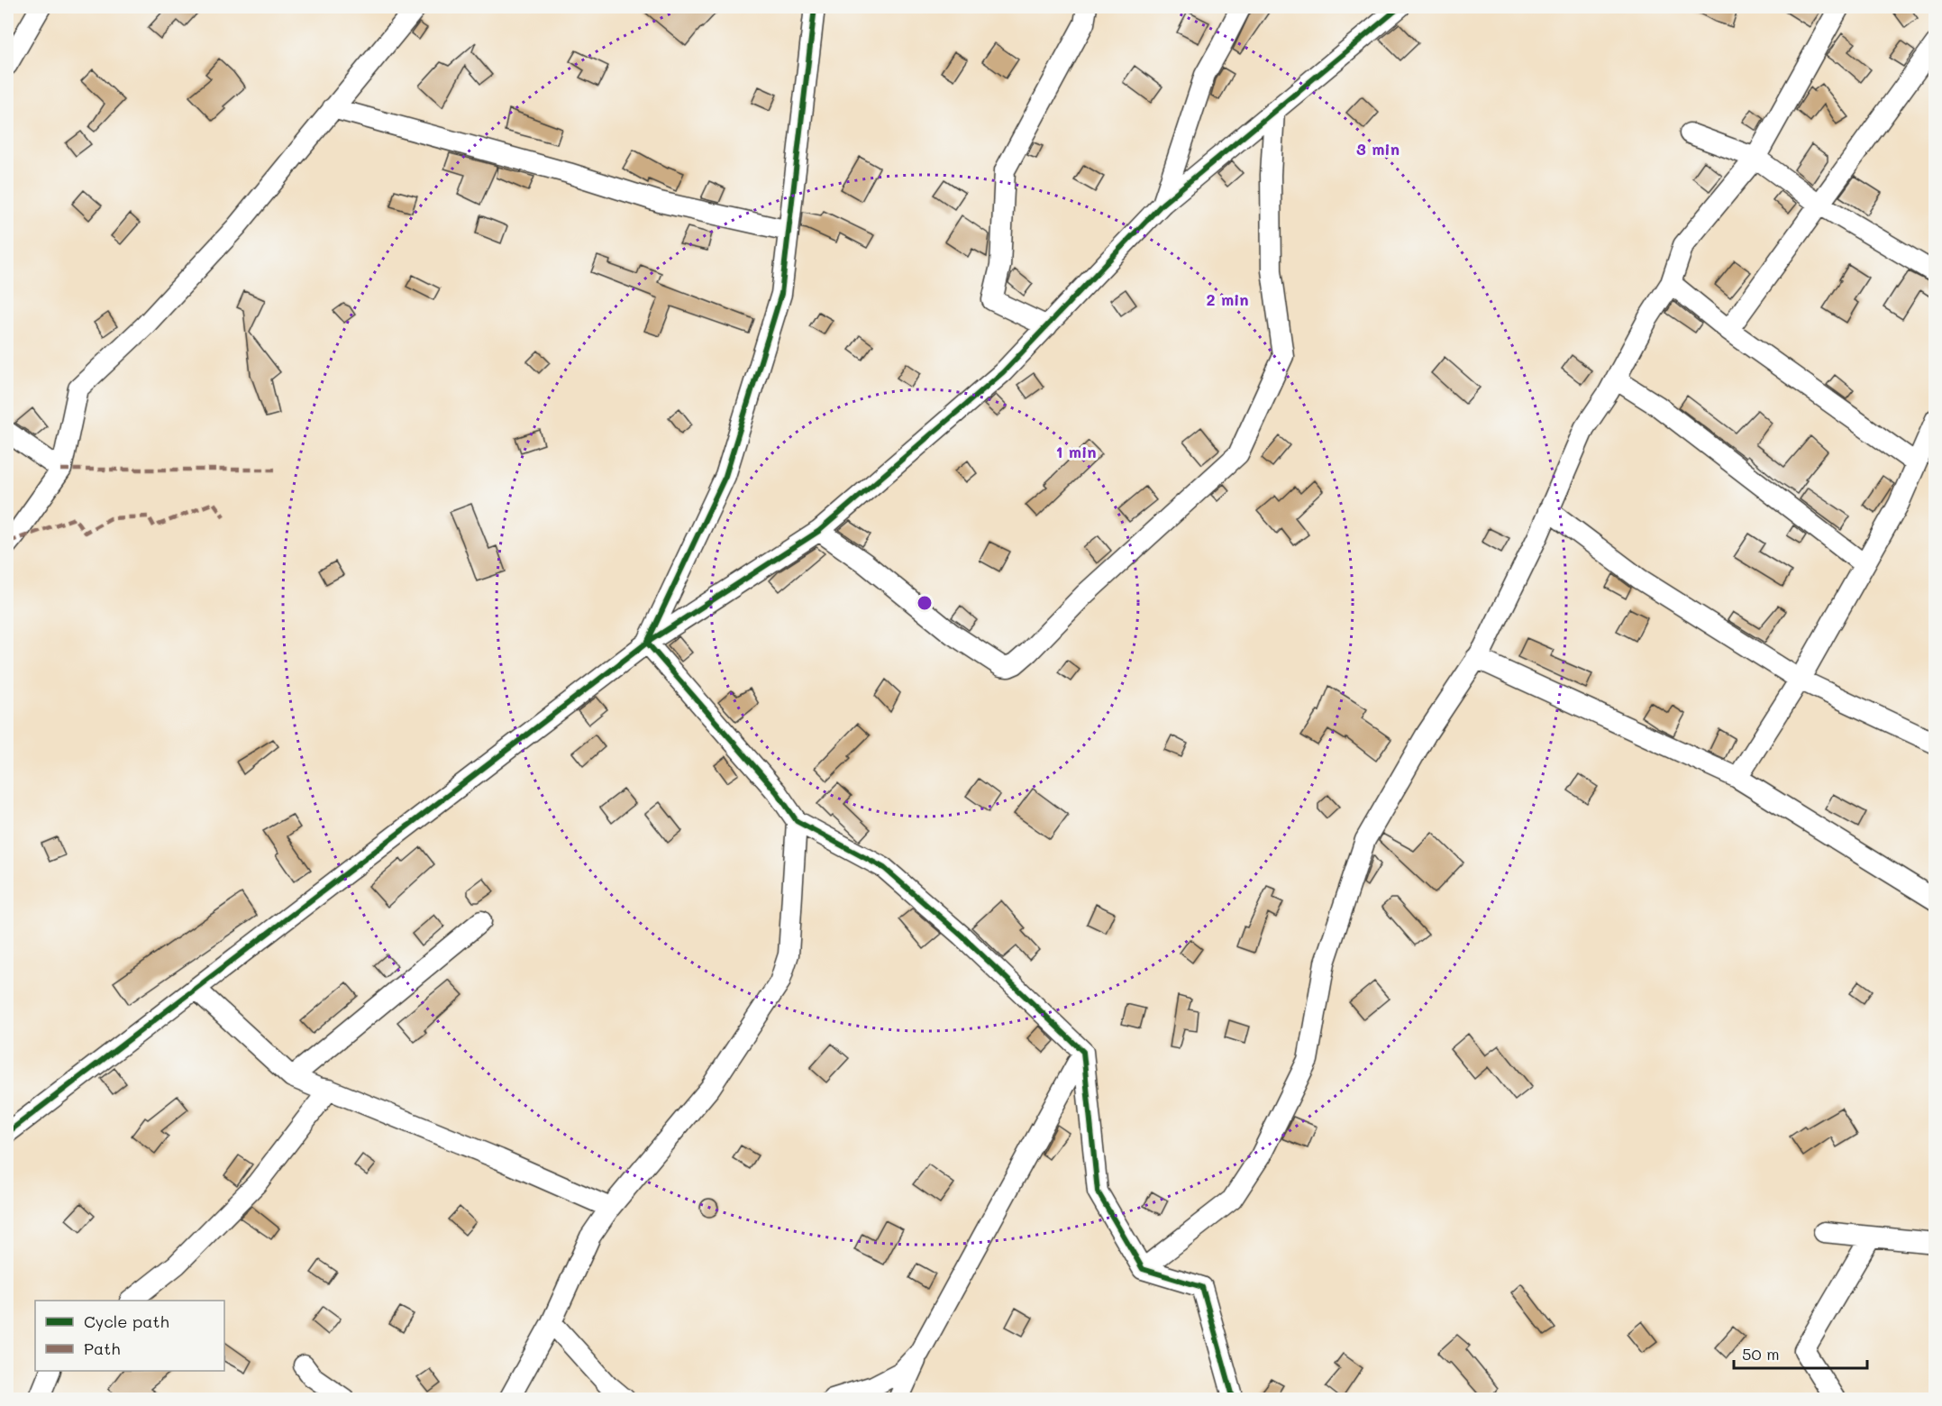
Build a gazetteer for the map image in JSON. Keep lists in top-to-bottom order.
{
  "legend": ["Cycle path", "Path"],
  "scale_bar": "50 m",
  "rings": ["3 min", "2 min", "1 min"]
}
